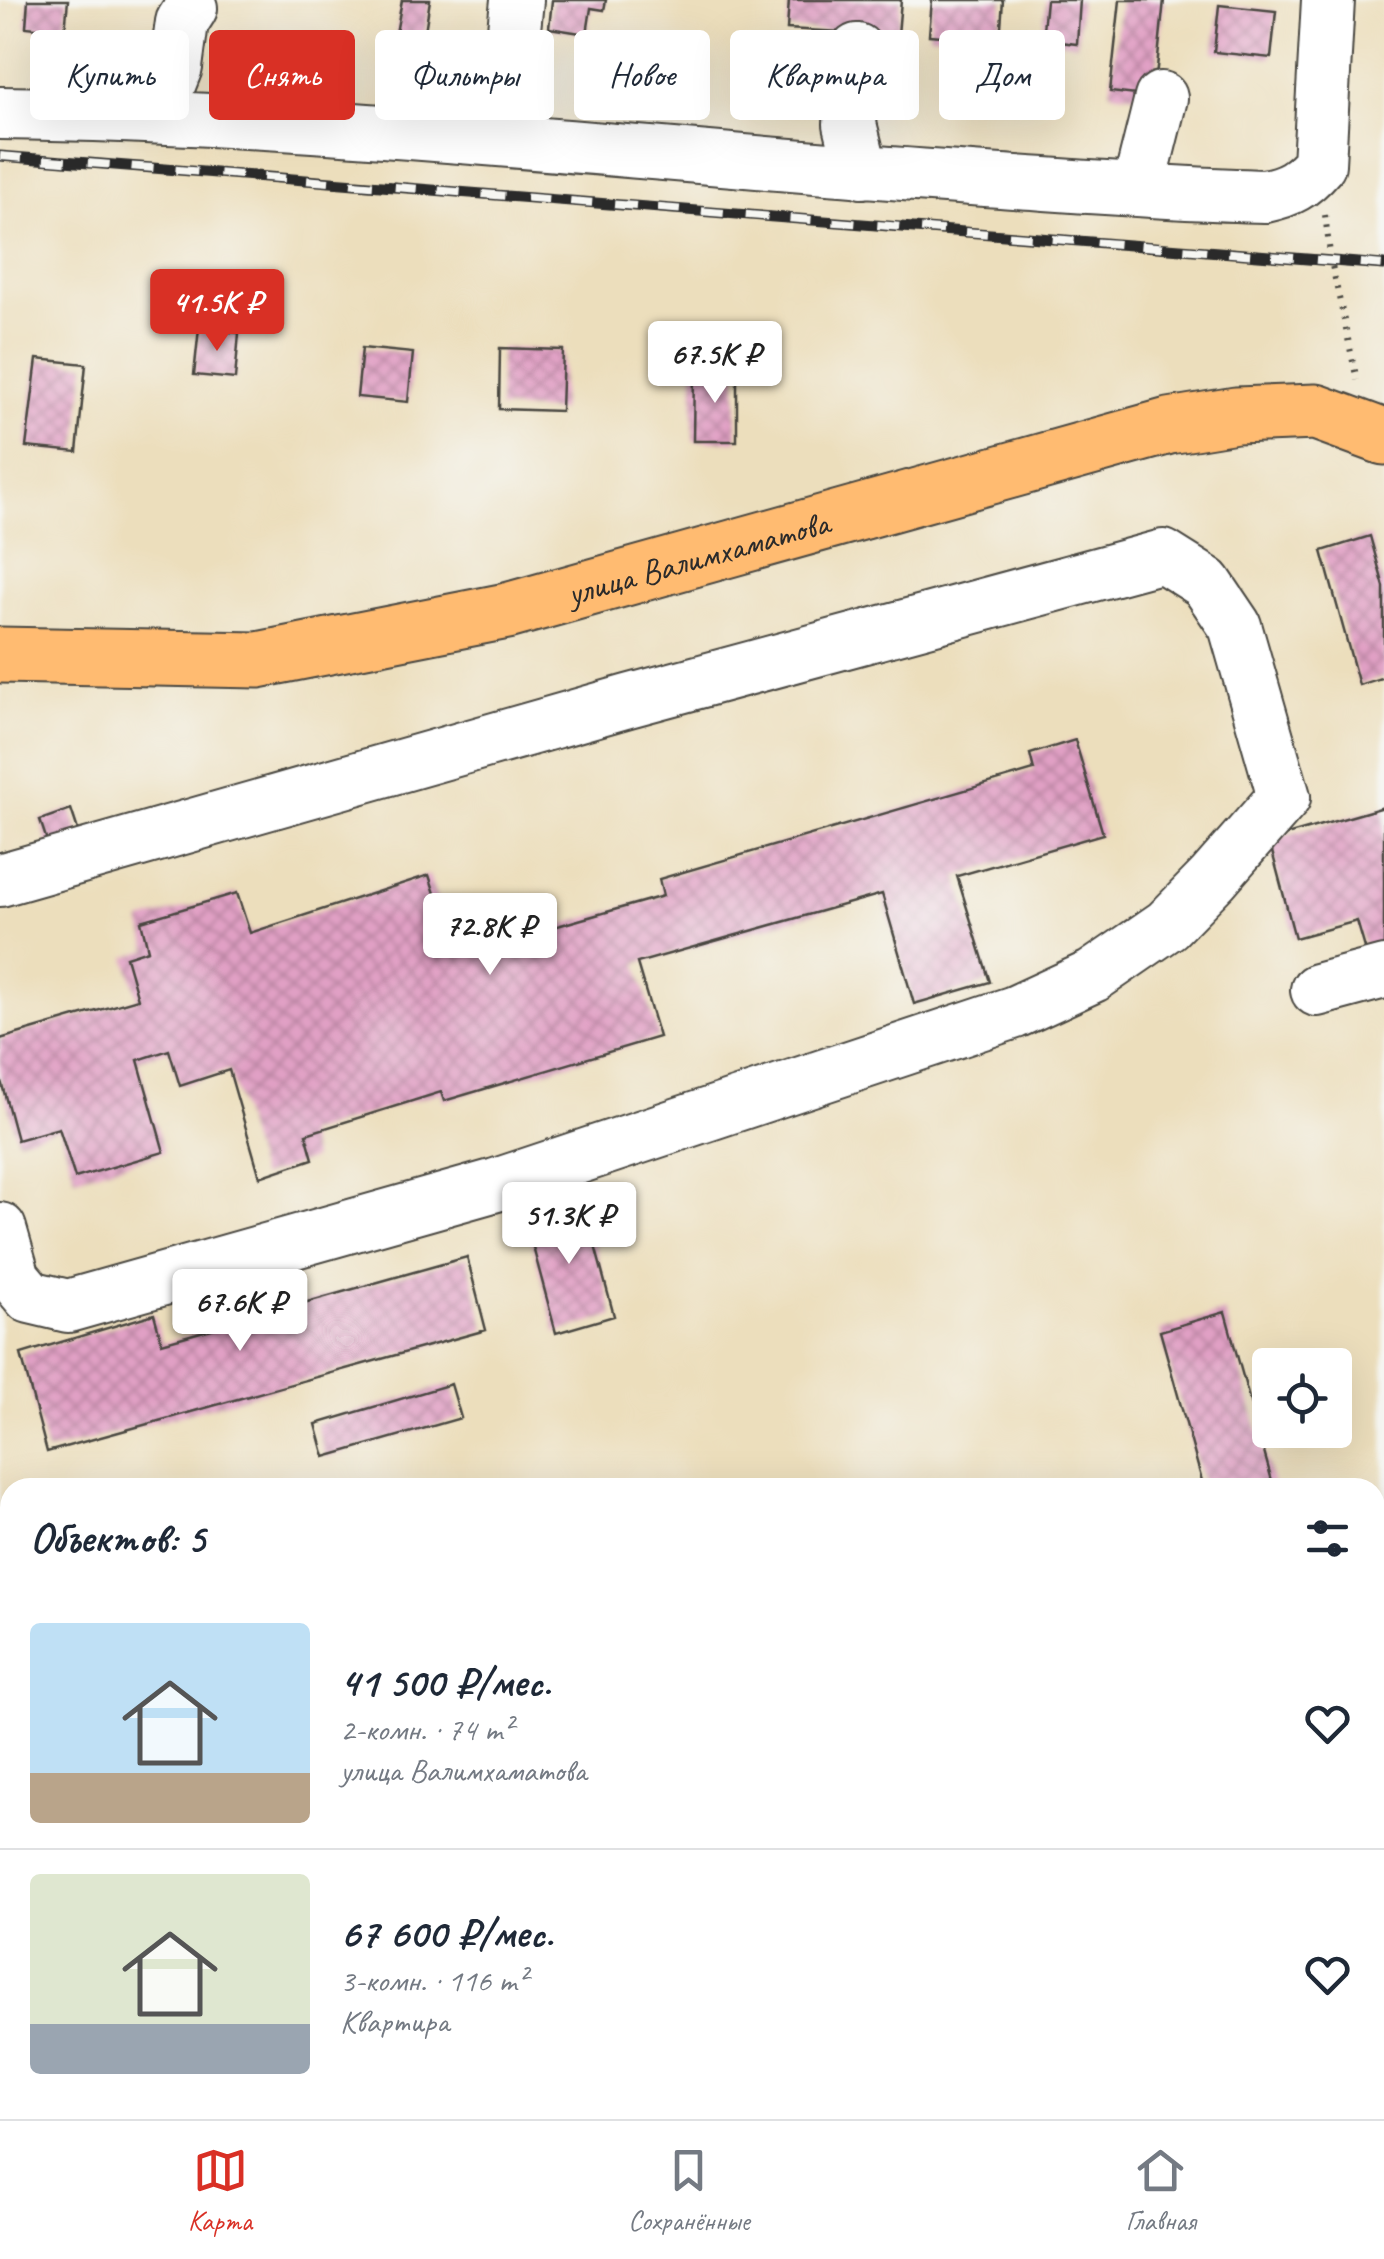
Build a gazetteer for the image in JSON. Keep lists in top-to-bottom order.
{
  "streets": {
    "main road": ["улица Валимхаматова"]
  },
  "page": {
    "chip": [
      "Купить",
      "Снять",
      "Фильтры",
      "Новое",
      "Квартира",
      "Дом"
    ],
    "price": [
      "41.5K ₽",
      "67.5K ₽",
      "72.8K ₽",
      "51.3K ₽",
      "67.6K ₽"
    ],
    "heading": "Объектов: 5",
    "list": [
      {
        "name": "41 500 ₽/мес.",
        "note": "2-комн. · 74 m² · улица Валимхаматова"
      },
      {
        "name": "67 600 ₽/мес.",
        "note": "3-комн. · 116 m² · Квартира"
      }
    ],
    "tabs": ["Карта", "Сохранённые", "Главная"]
  }
}
